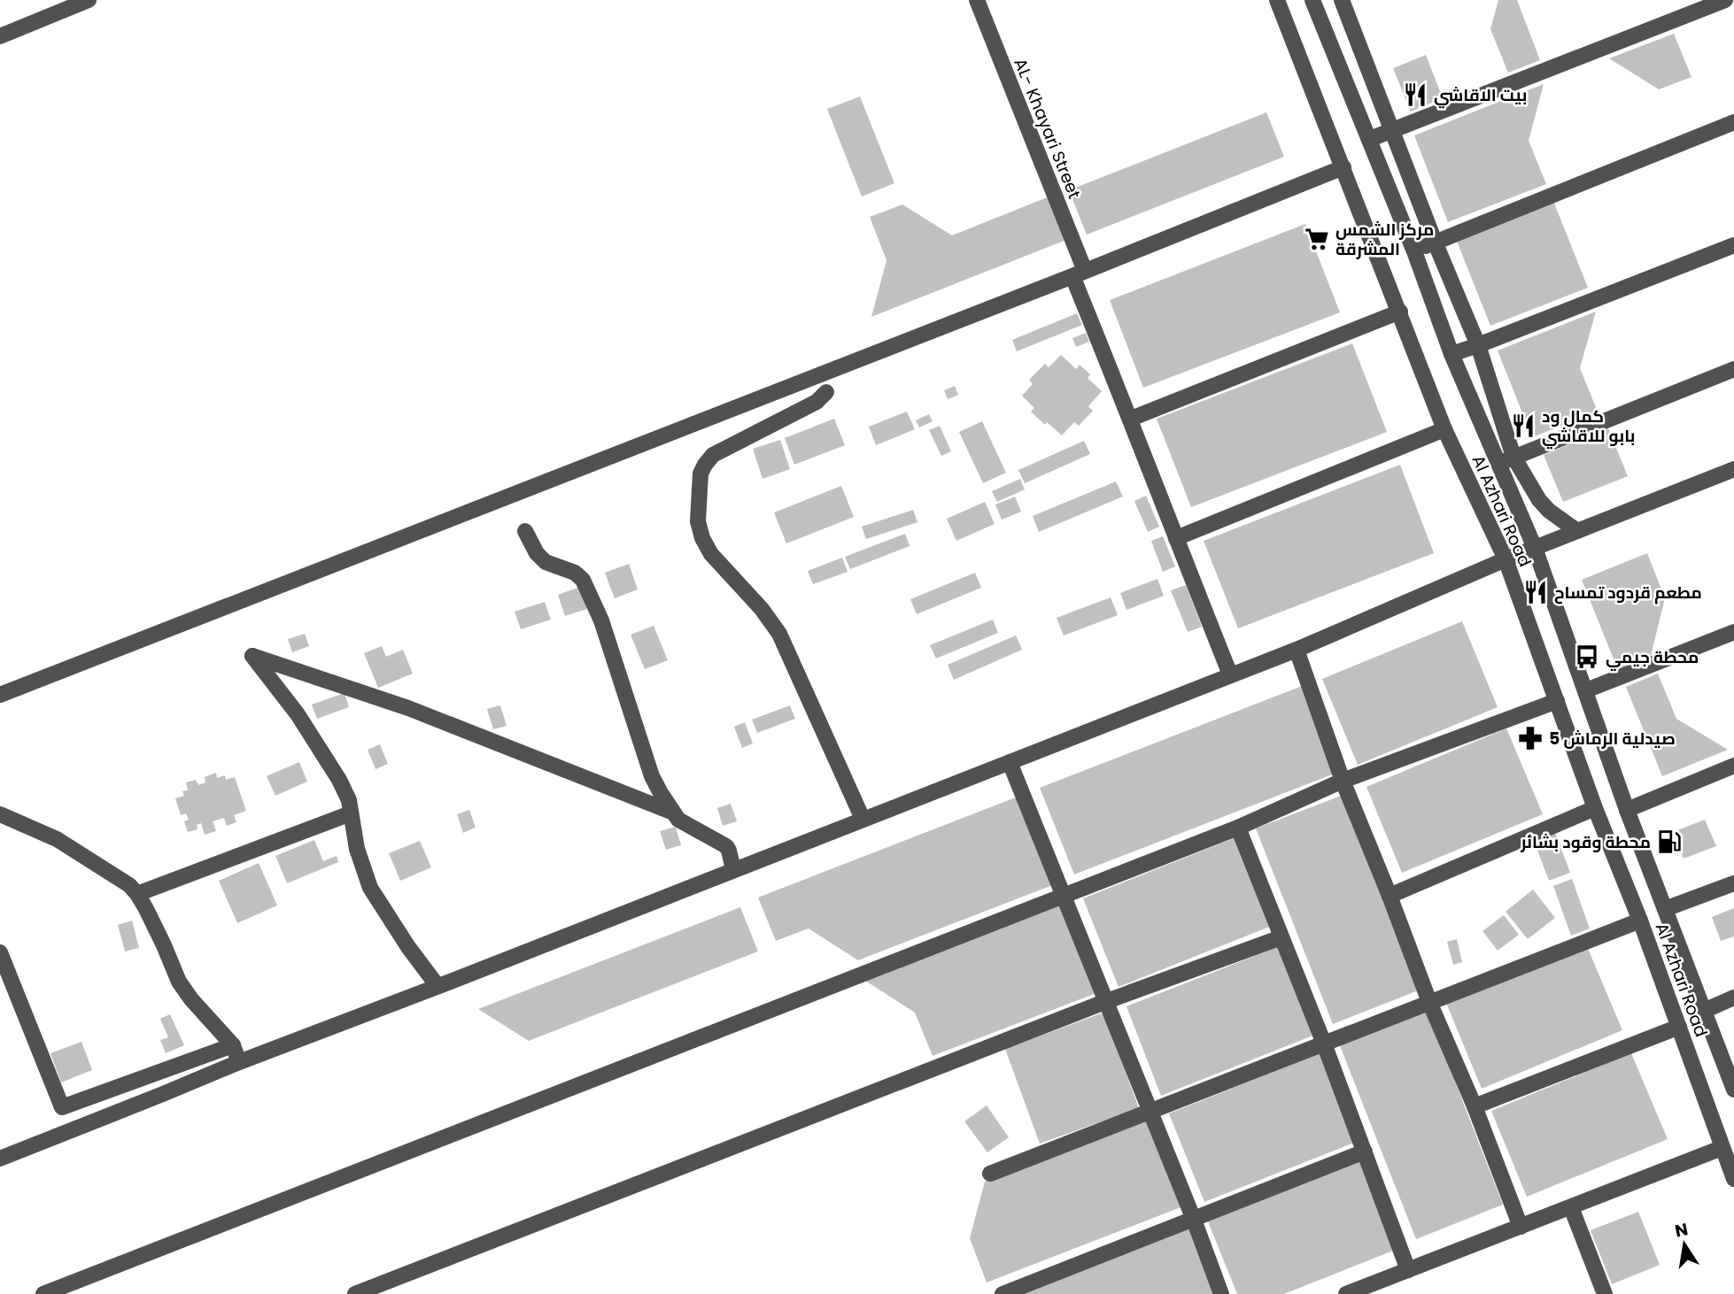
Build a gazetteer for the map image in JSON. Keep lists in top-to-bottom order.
{
  "streets": {
    "street": ["AL- Khayari Street", "Al Azhari Road"]
  },
  "places": {
    "restaurant": ["بيت الاقاشي", "كمال ود بابو للاقاشي", "مطعم قردود تمساح"],
    "supermarket": ["مركز الشمس المشرقة"],
    "bus stop": ["محطة جيمي"],
    "pharmacy": ["صيدلية الرماش 5"],
    "fuel station": ["محطة وقود بشائر"]
  },
  "north": "top"
}
